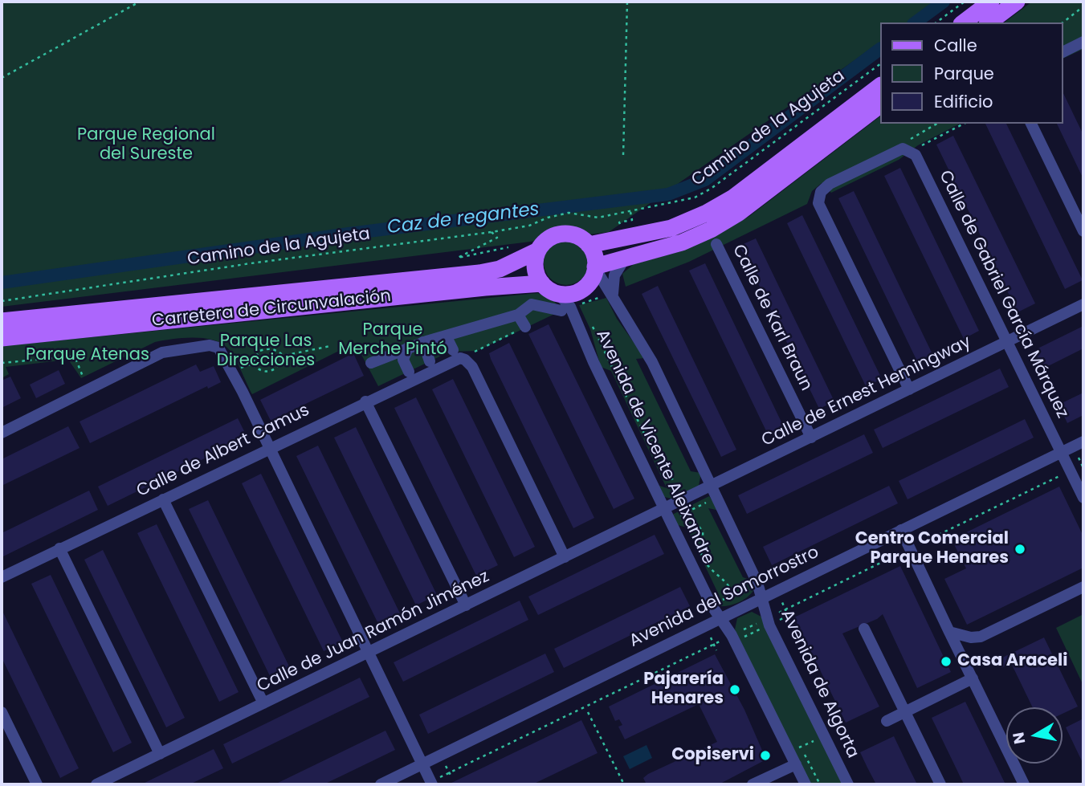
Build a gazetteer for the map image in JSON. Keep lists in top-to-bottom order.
{
  "streets": {
    "main road": ["Carretera de Circunvalación"],
    "street": [
      "Calle de Gabriel García Márquez",
      "Calle de Karl Braun",
      "Calle de Ernest Hemingway",
      "Avenida de Vicente Aleixandre",
      "Calle de Albert Camus",
      "Avenida del Somorrostro",
      "Calle de Juan Ramón Jiménez",
      "Avenida de Algorta"
    ],
    "path": ["Camino de la Agujeta"]
  },
  "crossings": [
    ["Calle de Gabriel García Márquez", "Calle de Ernest Hemingway"],
    ["Calle de Gabriel García Márquez", "Avenida del Somorrostro"],
    ["Carretera de Circunvalación", "Avenida de Vicente Aleixandre"],
    ["Calle de Karl Braun", "Calle de Ernest Hemingway"],
    ["Calle de Ernest Hemingway", "Avenida de Vicente Aleixandre"],
    ["Calle de Ernest Hemingway", "Calle de Juan Ramón Jiménez"],
    ["Avenida de Vicente Aleixandre", "Avenida del Somorrostro"],
    ["Avenida de Vicente Aleixandre", "Calle de Juan Ramón Jiménez"],
    ["Avenida de Vicente Aleixandre", "Avenida de Algorta"],
    ["Avenida del Somorrostro", "Avenida de Algorta"]
  ],
  "water": ["Caz de regantes"],
  "parks": [
    "Parque Regional del Sureste",
    "Parque Merche Pintó",
    "Parque Las Direcciones",
    "Parque Atenas"
  ],
  "places": [
    "Centro Comercial Parque Henares",
    "Casa Araceli",
    "Pajarería Henares",
    "Copiservi"
  ],
  "legend": ["Calle", "Parque", "Edificio"],
  "north": "left"
}
